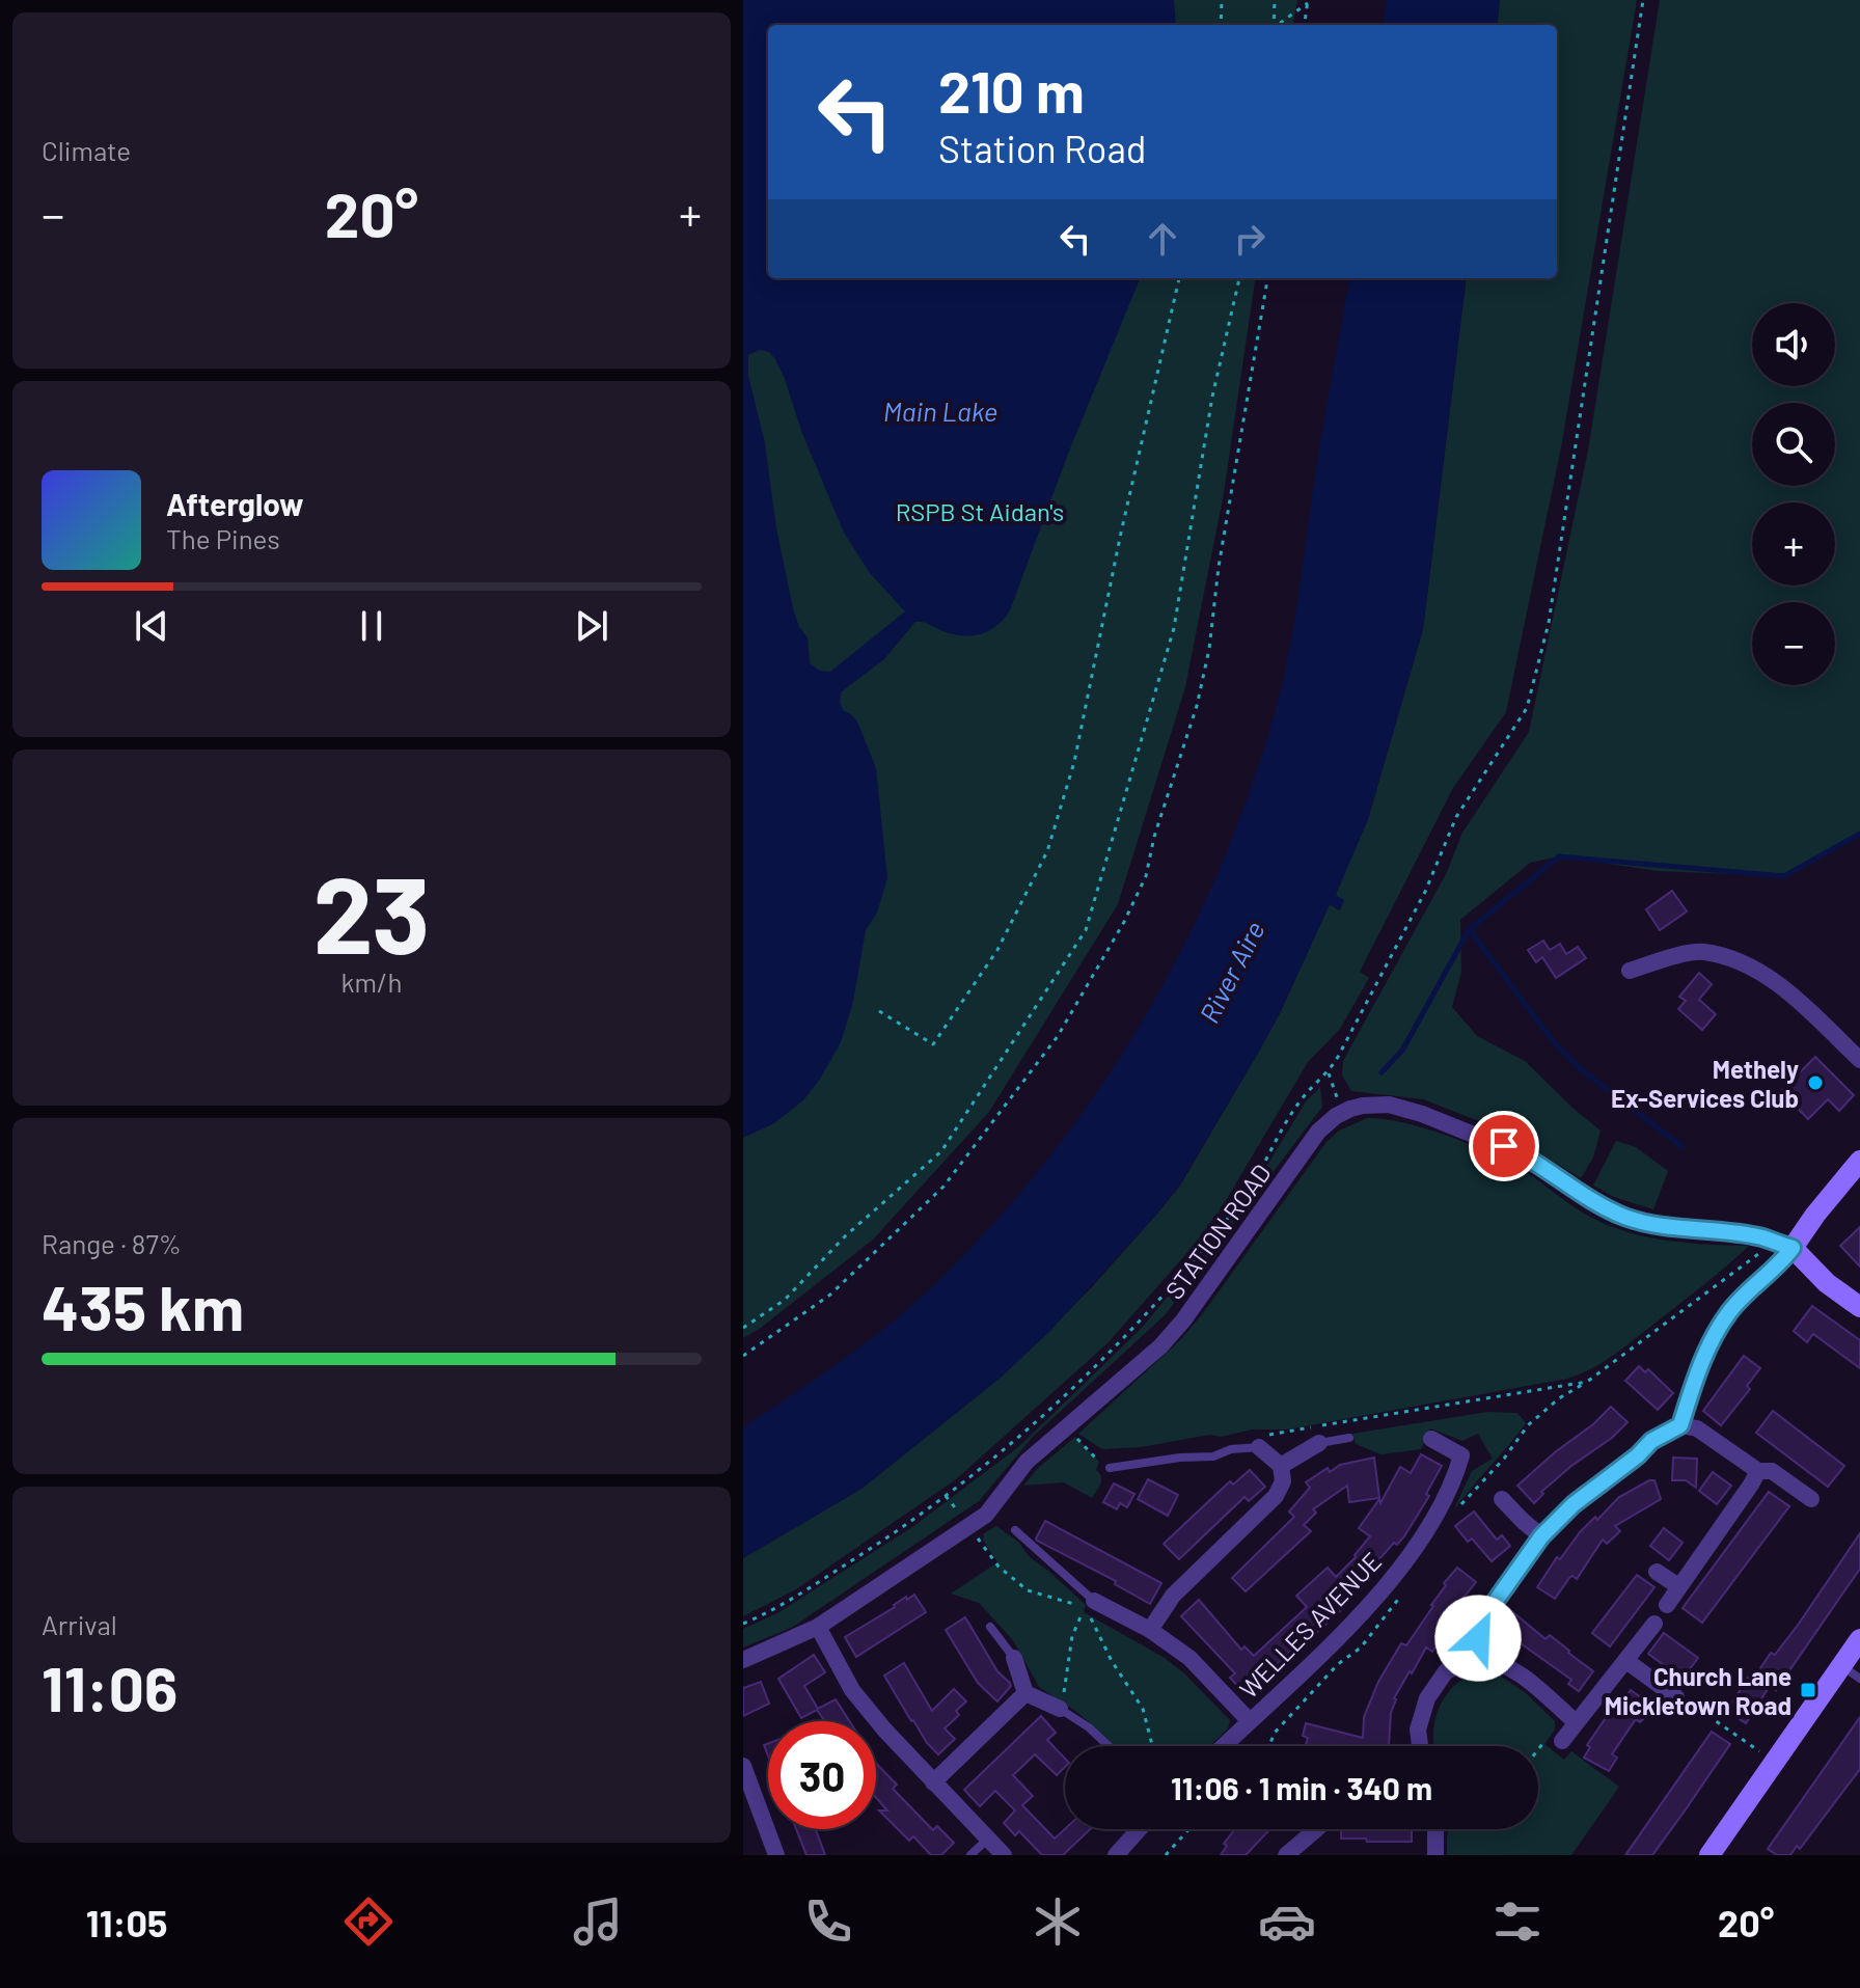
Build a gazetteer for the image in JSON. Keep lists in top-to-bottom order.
{
  "streets": {
    "street": ["STATION ROAD", "WELLES AVENUE"]
  },
  "water": ["Main Lake", "River Aire"],
  "parks": ["RSPB St Aidan's"],
  "places": {
    "other": ["Methely Ex-Services Club"],
    "transit": ["Church Lane Mickletown Road"]
  },
  "page": {
    "tile": [
      "Climate",
      ["23", "km/h"],
      ["Range · 87%", "435 km"],
      ["Arrival", "11:06"]
    ],
    "turn": ["210 m", "Station Road"],
    "heat": ["−", "20°", "+"],
    "map_buttons": ["+", "−"],
    "song": ["Afterglow", "The Pines"],
    "limit": "30",
    "trip": "11:06 · 1 min · 340 m",
    "tabs": ["11:05", "20°"]
  }
}
